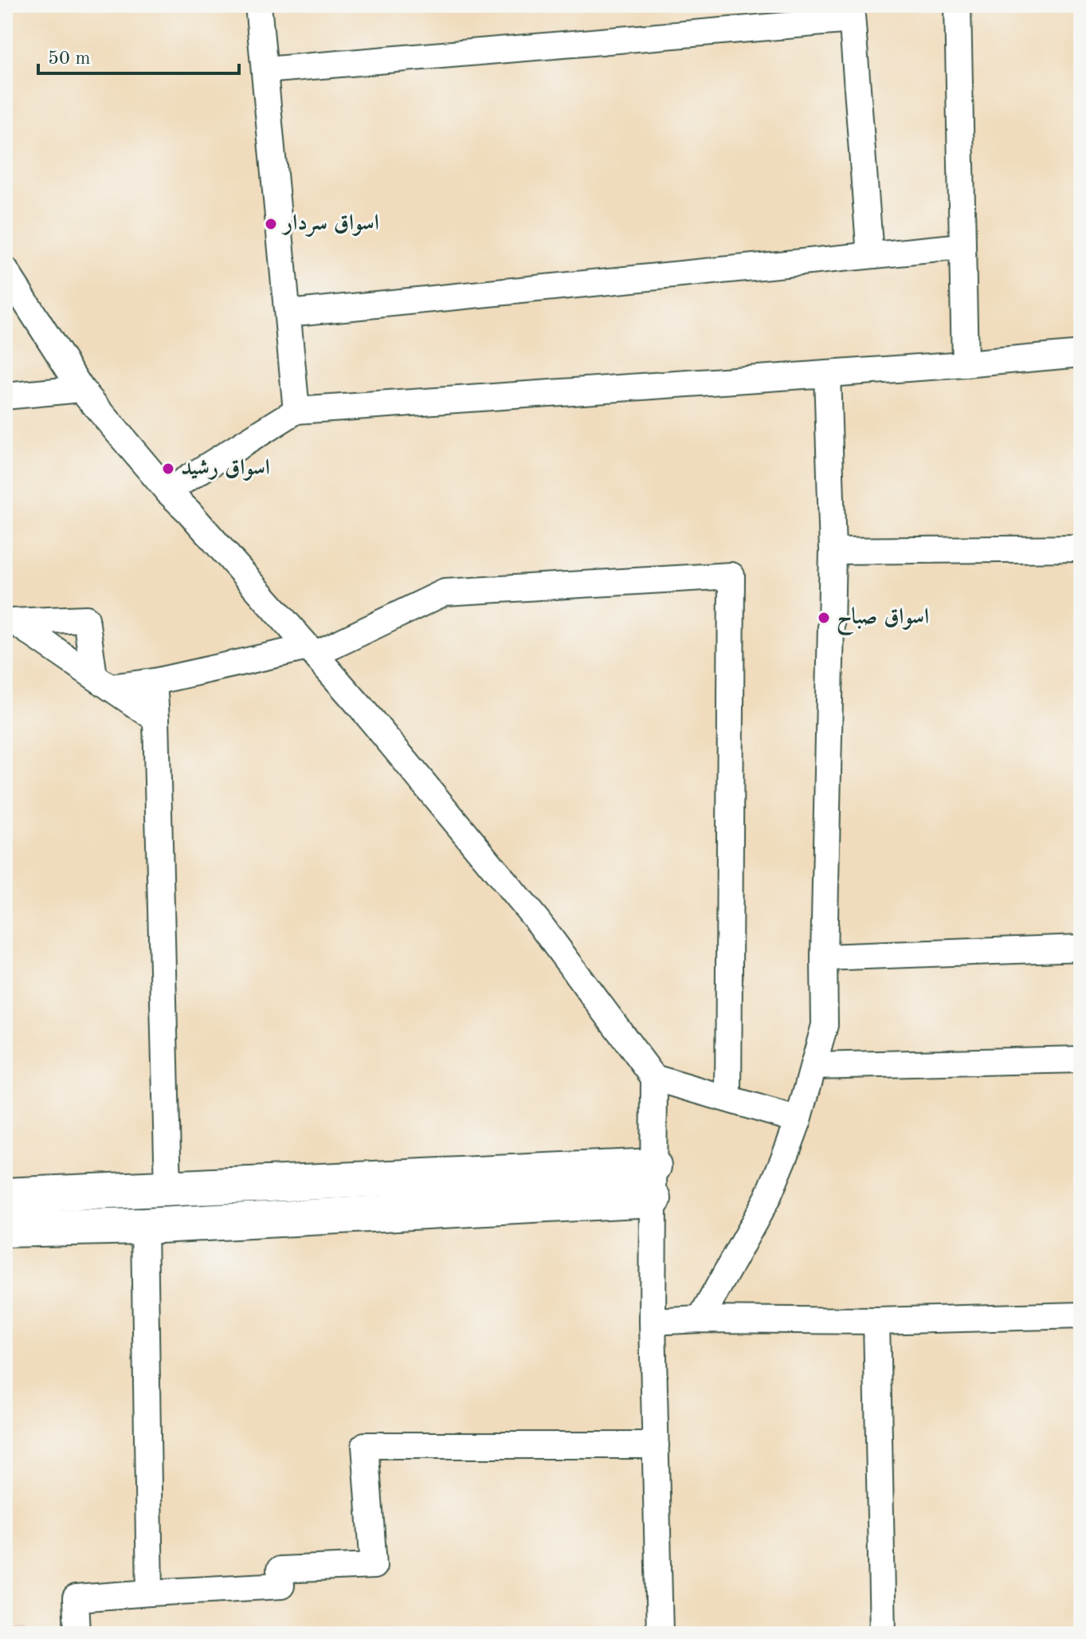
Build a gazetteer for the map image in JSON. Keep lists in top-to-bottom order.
{
  "places": ["اسواق سردار", "اسواق رشيد", "اسواق صباح"],
  "scale_bar": "50 m"
}
